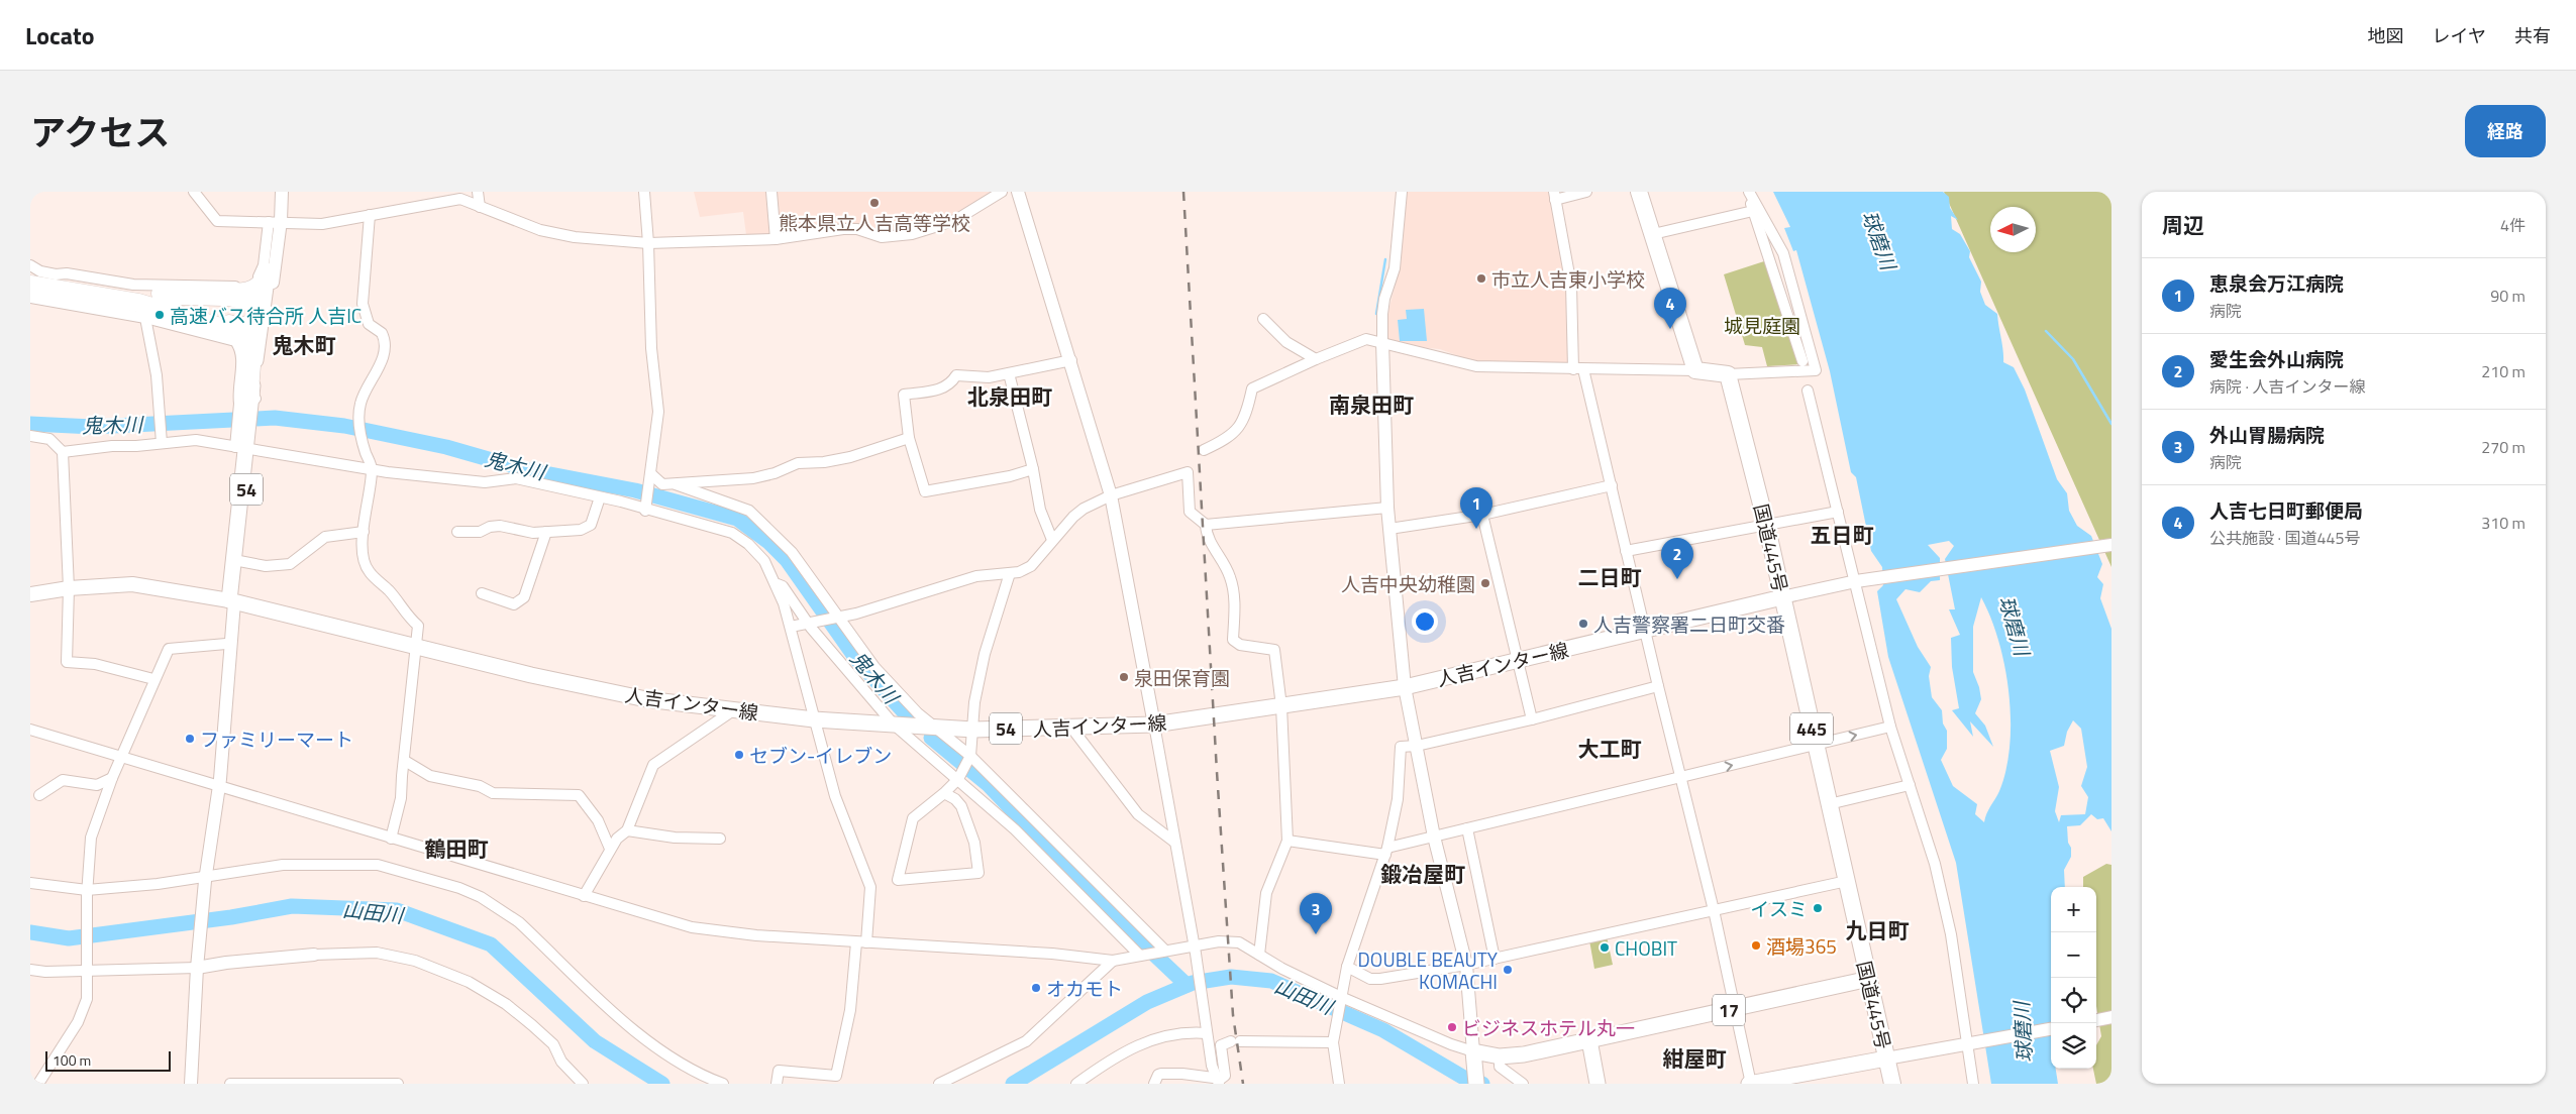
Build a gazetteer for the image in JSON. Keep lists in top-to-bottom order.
{
  "streets": {
    "highway": ["国道445号", "445"],
    "main road": ["54", "人吉インター線", "17"]
  },
  "crossings": [
    ["54", "人吉インター線"],
    ["国道445号", "人吉インター線"],
    ["国道445号", "17"]
  ],
  "districts": [
    "鬼木町",
    "北泉田町",
    "南泉田町",
    "五日町",
    "二日町",
    "大工町",
    "鶴田町",
    "鍛冶屋町",
    "九日町",
    "紺屋町"
  ],
  "water": ["球磨川", "鬼木川", "山田川"],
  "parks": ["城見庭園"],
  "places": [
    "熊本県立人吉高等学校",
    "市立人吉東小学校",
    "高速バス待合所 人吉IC",
    "人吉中央幼稚園",
    "人吉警察署二日町交番",
    "泉田保育園",
    "ファミリーマート",
    "セブン-イレブン",
    "イスミ",
    "酒場365",
    "CHOBIT",
    "DOUBLE BEAUTY KOMACHI",
    "オカモト",
    "ビジネスホテル丸一"
  ],
  "scale_bar": "100 m",
  "north": "left",
  "page": {
    "header": "Locato",
    "nav": ["地図", "レイヤ", "共有"],
    "title": "アクセス",
    "buttons": "経路",
    "heading": ["周辺", "4件"],
    "list": [
      {
        "mark": "1",
        "name": "恵泉会万江病院",
        "note": "病院",
        "value": "90 m"
      },
      {
        "mark": "2",
        "name": "愛生会外山病院",
        "note": "病院 · 人吉インター線",
        "value": "210 m"
      },
      {
        "mark": "3",
        "name": "外山胃腸病院",
        "note": "病院",
        "value": "270 m"
      },
      {
        "mark": "4",
        "name": "人吉七日町郵便局",
        "note": "公共施設 · 国道445号",
        "value": "310 m"
      }
    ],
    "pins": [
      "4",
      "1",
      "2",
      "3"
    ],
    "map_buttons": ["+", "−"],
    "scale": "100 m"
  }
}
